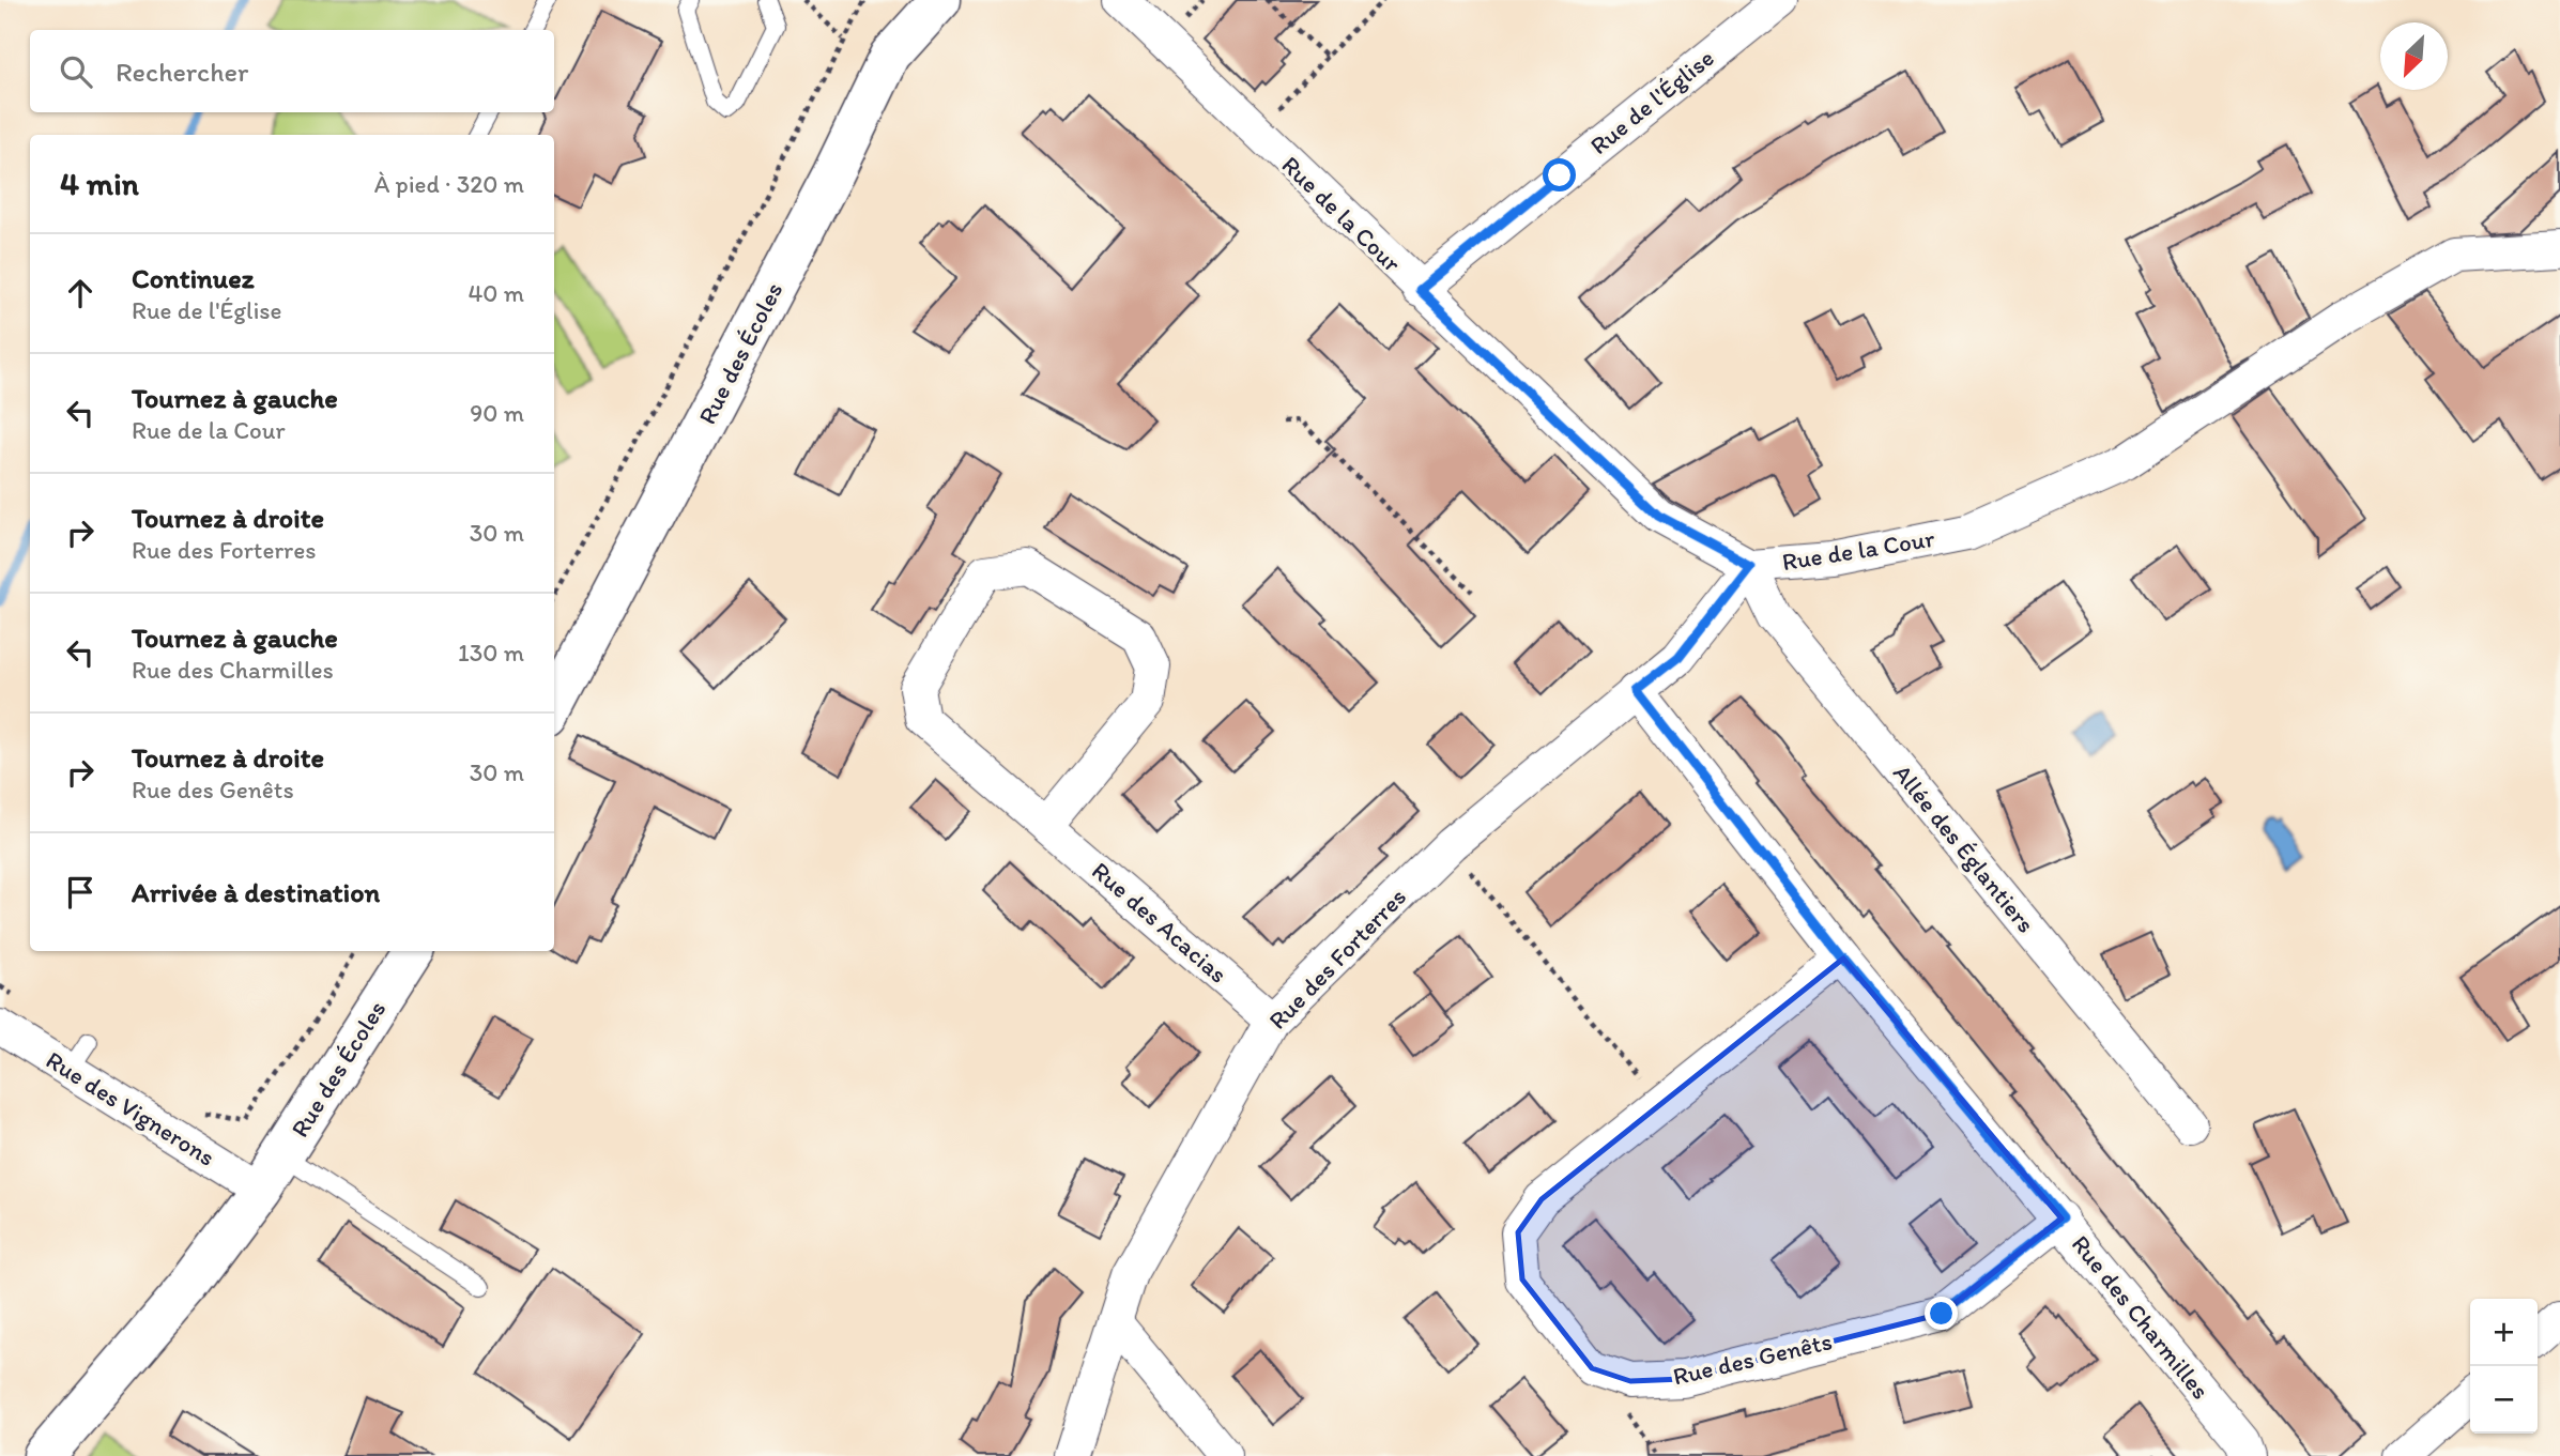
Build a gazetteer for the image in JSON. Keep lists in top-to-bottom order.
{
  "streets": {
    "main road": ["Rue des Écoles"],
    "street": [
      "Rue de l'Église",
      "Rue de la Cour",
      "Allée des Églantiers",
      "Rue des Acacias",
      "Rue des Forterres",
      "Rue des Vignerons",
      "Rue des Charmilles",
      "Rue des Genêts"
    ]
  },
  "crossings": [
    ["Rue de l'Église", "Rue de la Cour"],
    ["Rue de la Cour", "Allée des Églantiers"],
    ["Rue de la Cour", "Rue des Forterres"],
    ["Rue des Écoles", "Rue des Vignerons"],
    ["Allée des Églantiers", "Rue des Forterres"],
    ["Rue des Acacias", "Rue des Forterres"],
    ["Rue des Forterres", "Rue des Charmilles"],
    ["Rue des Charmilles", "Rue des Genêts"]
  ],
  "north": "bottom left",
  "page": {
    "search": "Rechercher",
    "heading": ["4 min", "À pied · 320 m"],
    "list": [
      ["Continuez", "Rue de l'Église", "40 m"],
      ["Tournez à gauche", "Rue de la Cour", "90 m"],
      ["Tournez à droite", "Rue des Forterres", "30 m"],
      ["Tournez à gauche", "Rue des Charmilles", "130 m"],
      ["Tournez à droite", "Rue des Genêts", "30 m"],
      "Arrivée à destination"
    ],
    "map_buttons": ["+", "−"]
  }
}
